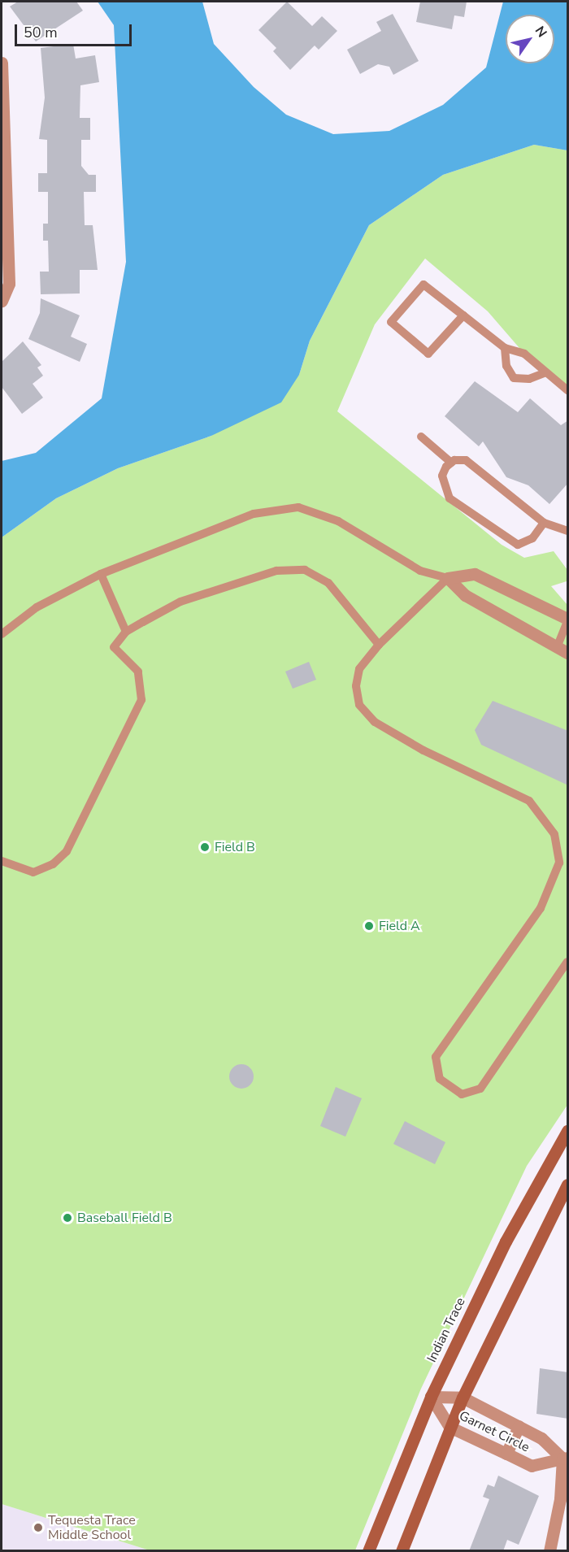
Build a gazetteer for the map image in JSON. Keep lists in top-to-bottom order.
{
  "streets": {
    "main road": ["Indian Trace"],
    "street": ["Garnet Circle"]
  },
  "crossings": [
    ["Indian Trace", "Garnet Circle"]
  ],
  "places": [
    "Field B",
    "Field A",
    "Baseball Field B",
    "Tequesta Trace Middle School"
  ],
  "scale_bar": "50 m",
  "north": "top right"
}
